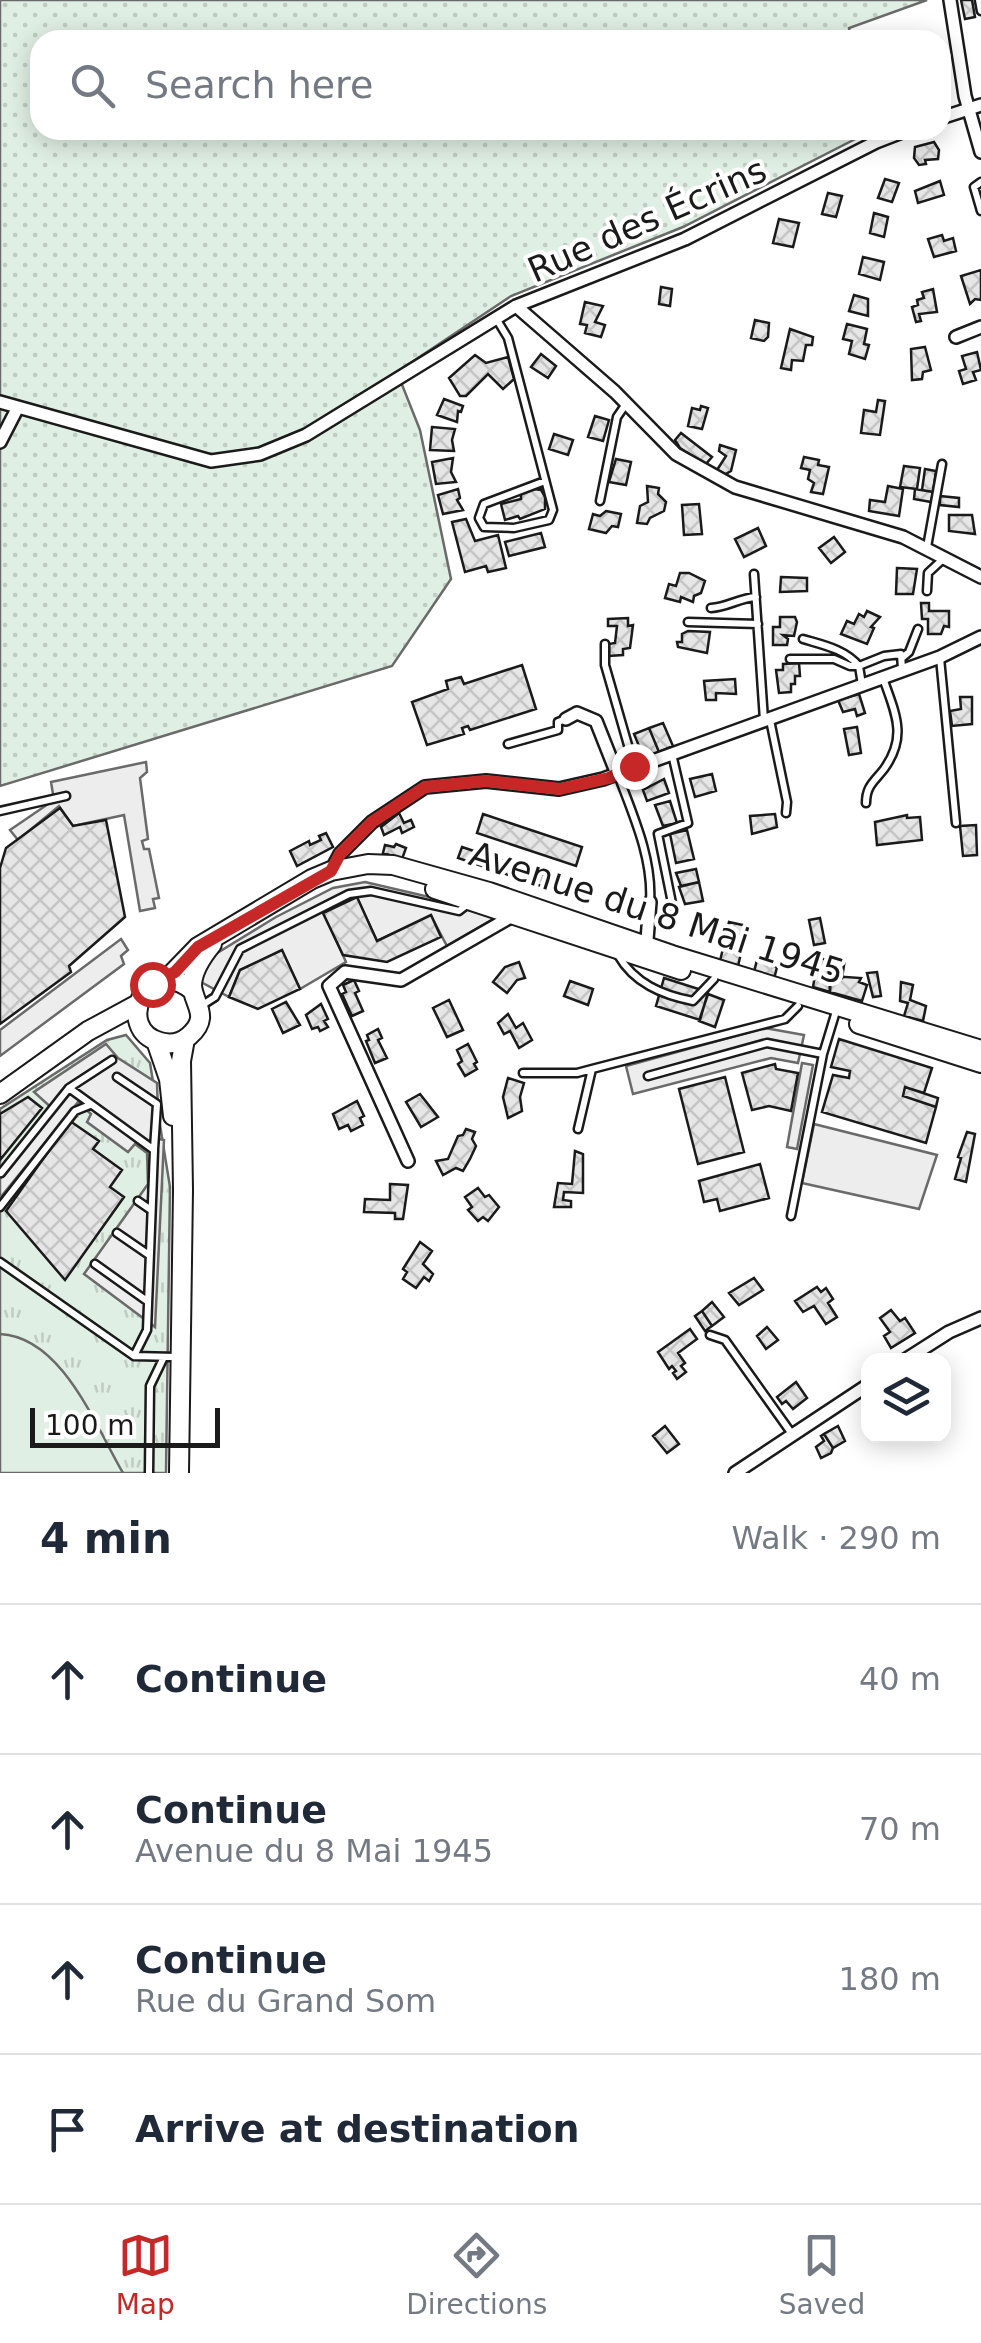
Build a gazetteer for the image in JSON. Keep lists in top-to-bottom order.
{
  "streets": {
    "main road": ["Avenue du 8 Mai 1945"],
    "street": ["Rue des Écrins"]
  },
  "scale_bar": "100 m",
  "page": {
    "search": "Search here",
    "scale": "100 m",
    "heading": ["4 min", "Walk · 290 m"],
    "list": [
      ["Continue", "40 m"],
      ["Continue", "Avenue du 8 Mai 1945", "70 m"],
      ["Continue", "Rue du Grand Som", "180 m"],
      "Arrive at destination"
    ],
    "nav": ["Map", "Directions", "Saved"]
  }
}
